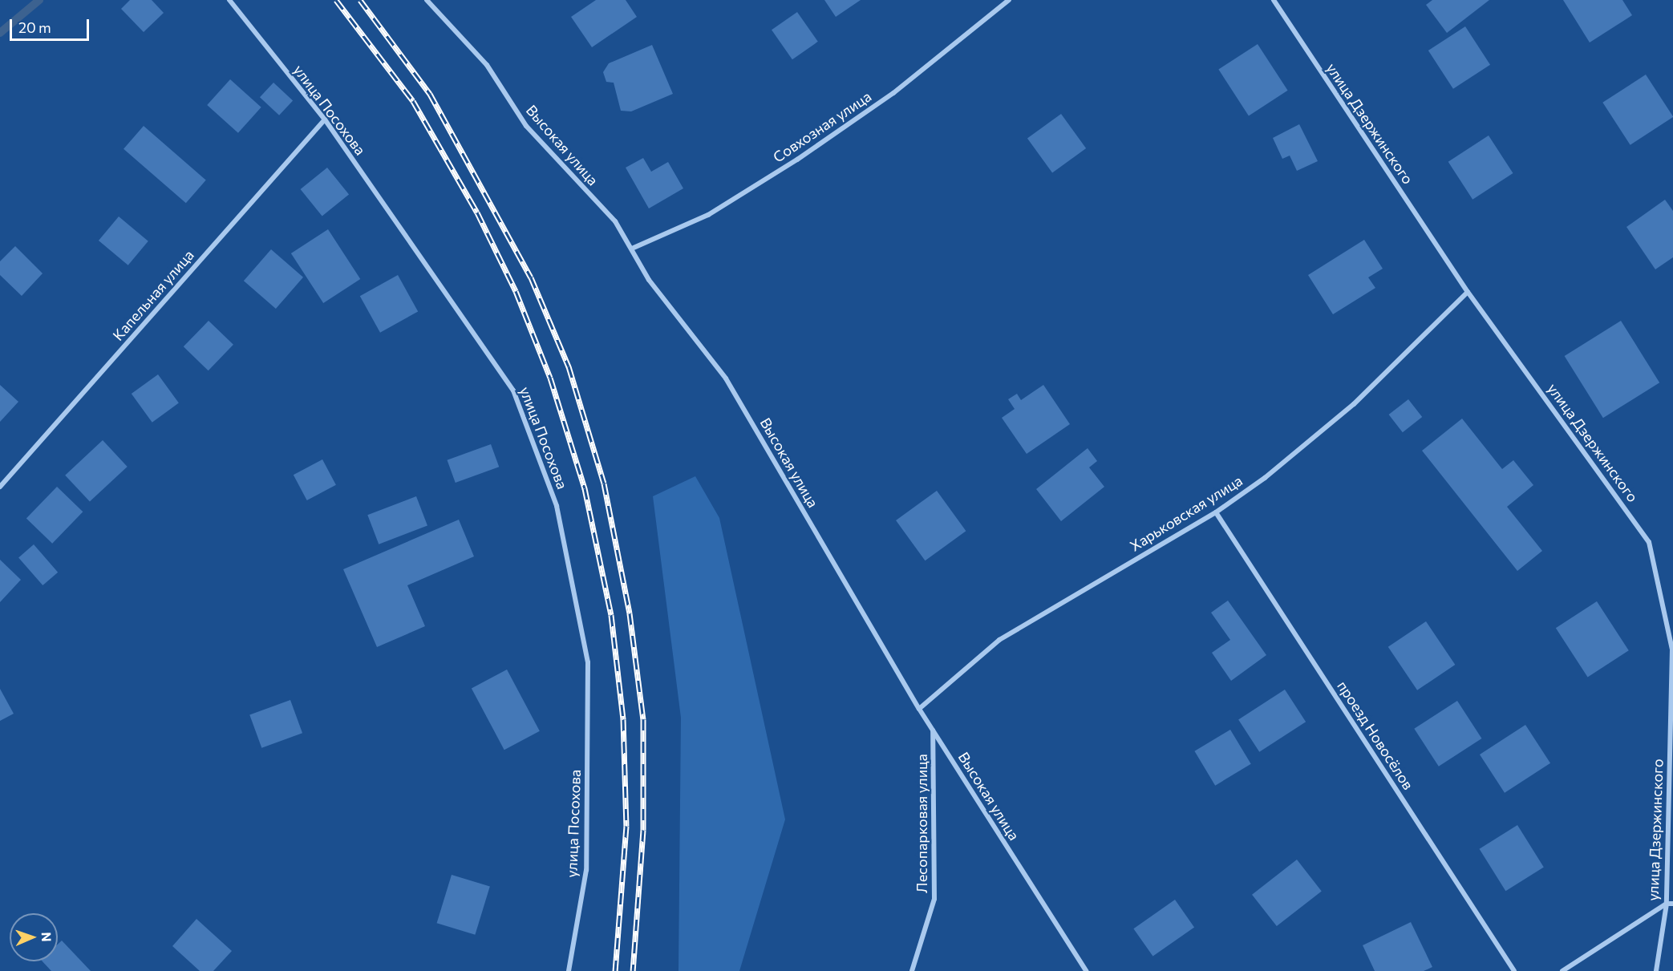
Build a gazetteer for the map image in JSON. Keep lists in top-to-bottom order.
{
  "streets": {
    "street": [
      "улица Посохова",
      "улица Дзержинского",
      "Совхозная улица",
      "Высокая улица",
      "Капельная улица",
      "Харьковская улица",
      "проезд Новосёлов",
      "Лесопарковая улица"
    ]
  },
  "crossings": [
    ["улица Посохова", "Капельная улица"],
    ["улица Дзержинского", "Харьковская улица"],
    ["Совхозная улица", "Высокая улица"],
    ["Высокая улица", "Харьковская улица"],
    ["Высокая улица", "Лесопарковая улица"],
    ["Харьковская улица", "проезд Новосёлов"]
  ],
  "scale_bar": "20 m",
  "north": "right"
}
